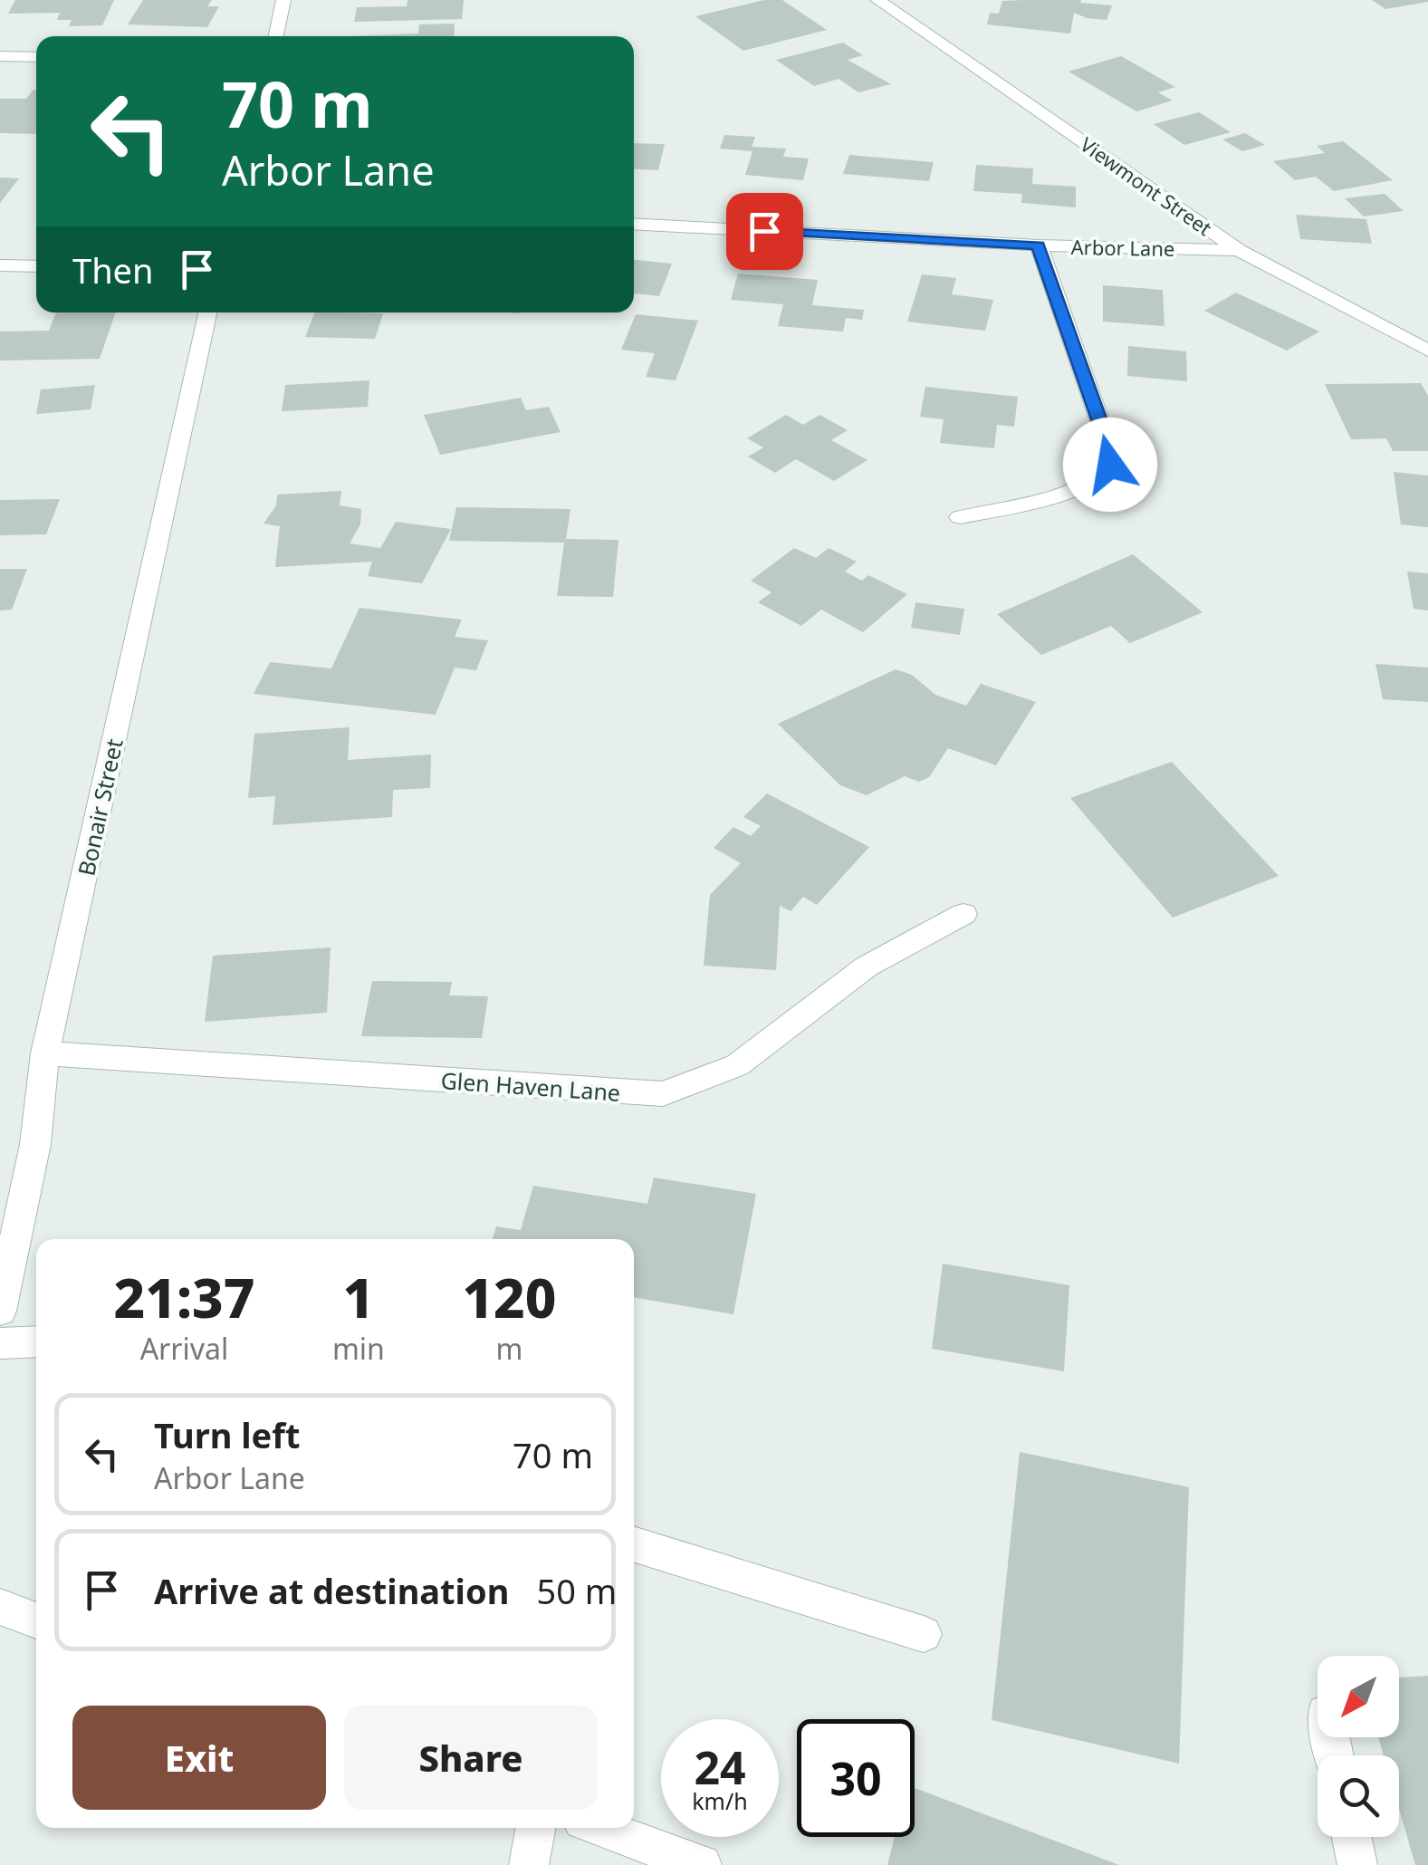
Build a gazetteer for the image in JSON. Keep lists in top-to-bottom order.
{
  "streets": {
    "street": [
      "Viewmont Street",
      "Arbor Lane",
      "Bonair Street",
      "Glen Haven Lane"
    ]
  },
  "crossings": [
    ["Viewmont Street", "Arbor Lane"],
    ["Bonair Street", "Glen Haven Lane"]
  ],
  "north": "bottom left",
  "page": {
    "turn": ["70 m", "Arbor Lane"],
    "then": "Then",
    "eta": [
      "21:37",
      "Arrival",
      "1",
      "min",
      "120",
      "m"
    ],
    "list": [
      {
        "name": "Turn left",
        "note": "Arbor Lane",
        "value": "70 m"
      },
      {
        "name": "Arrive at destination",
        "value": "50 m"
      }
    ],
    "buttons": ["Exit", "Share"],
    "speed": "24 km/h",
    "limit": "30"
  }
}
